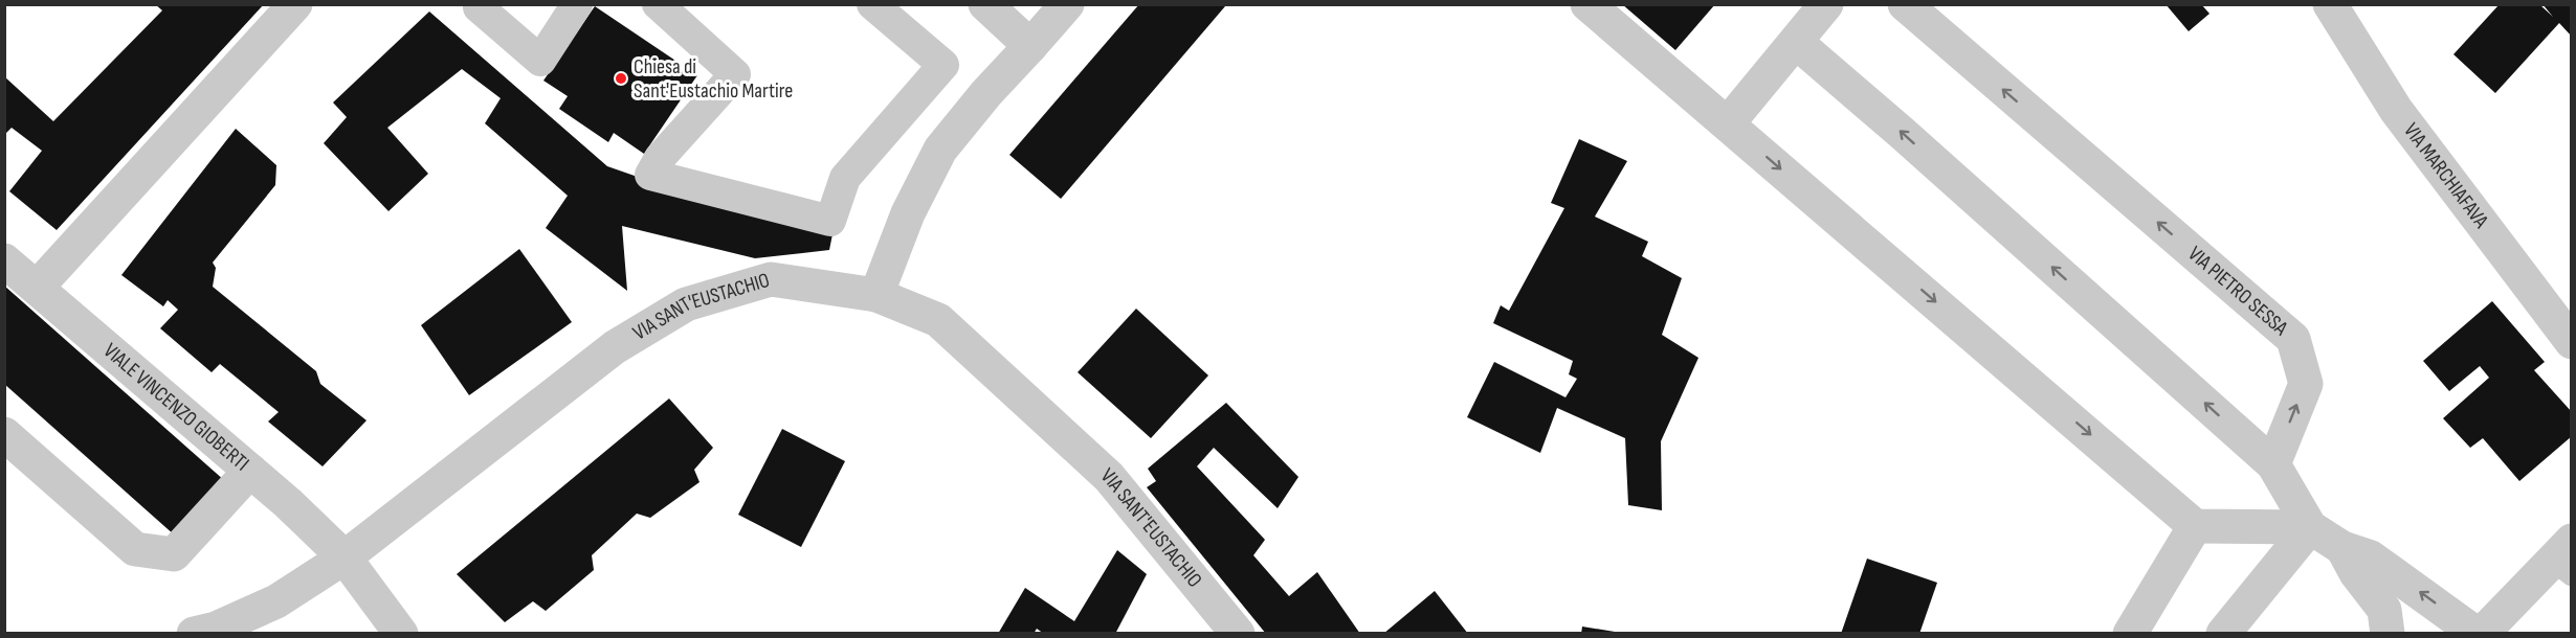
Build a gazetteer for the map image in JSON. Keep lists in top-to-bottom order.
{
  "streets": {
    "street": [
      "VIA MARCHIAFAVA",
      "VIA PIETRO SESSA",
      "VIA SANT'EUSTACHIO",
      "VIALE VINCENZO GIOBERTI"
    ]
  },
  "crossings": [
    ["VIA SANT'EUSTACHIO", "VIALE VINCENZO GIOBERTI"]
  ],
  "places": ["Chiesa di Sant'Eustachio Martire"]
}
